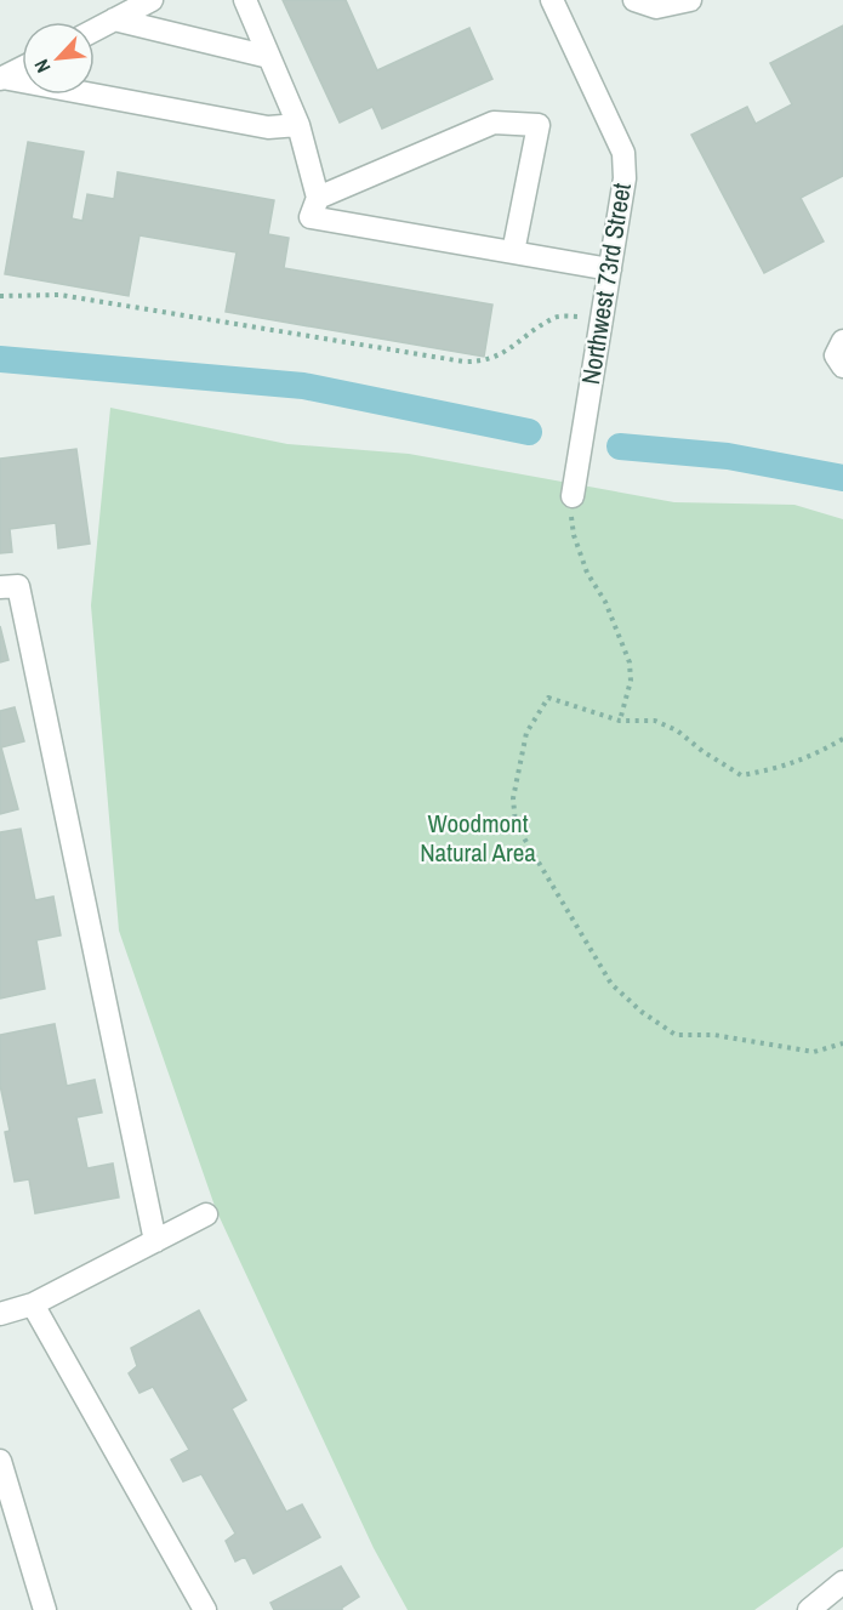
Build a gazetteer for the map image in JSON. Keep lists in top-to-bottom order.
{
  "streets": {
    "street": ["Northwest 73rd Street"]
  },
  "parks": ["Woodmont Natural Area"],
  "north": "bottom left"
}
